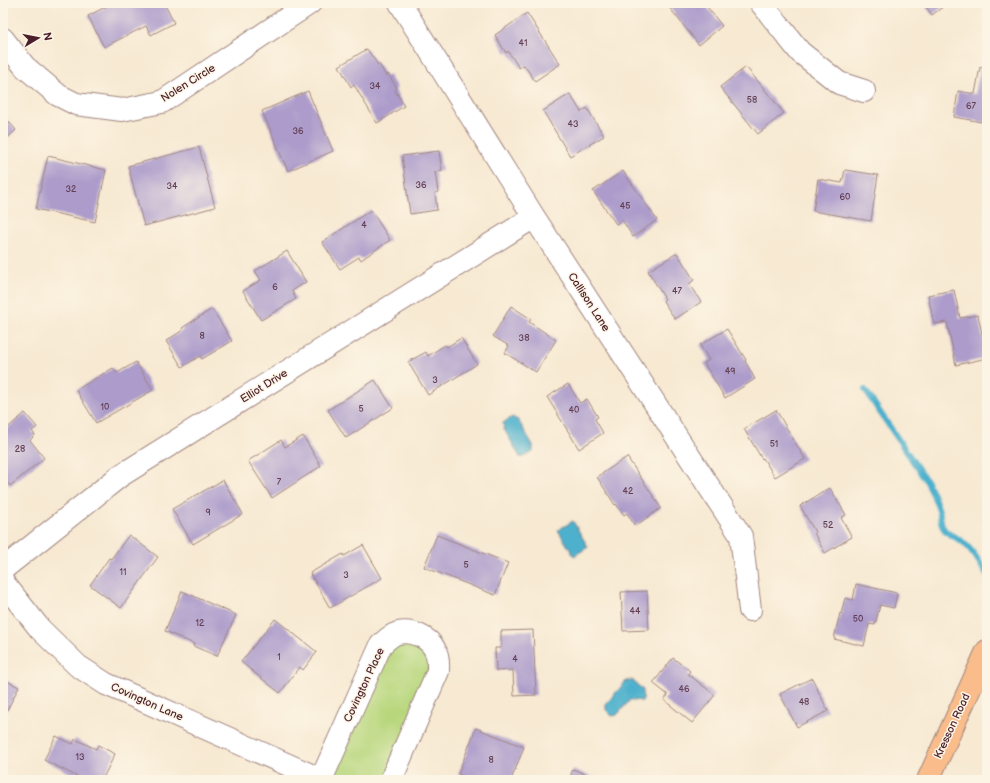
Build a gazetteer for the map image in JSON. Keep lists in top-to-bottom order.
{
  "streets": {
    "main road": ["Kresson Road"],
    "street": [
      "Nolen Circle",
      "Callison Lane",
      "Elliot Drive",
      "Covington Place",
      "Covington Lane"
    ]
  },
  "crossings": [
    ["Callison Lane", "Elliot Drive"],
    ["Covington Place", "Covington Lane"]
  ],
  "house_numbers": [
    "41",
    "34",
    "58",
    "67",
    "43",
    "36",
    "36",
    "34",
    "32",
    "60",
    "45",
    "4",
    "6",
    "47",
    "8",
    "38",
    "49",
    "3",
    "10",
    "5",
    "40",
    "51",
    "28",
    "7",
    "42",
    "9",
    "52",
    "5",
    "11",
    "3",
    "44",
    "50",
    "12",
    "1",
    "4",
    "46",
    "48",
    "13",
    "8"
  ],
  "north": "right"
}
